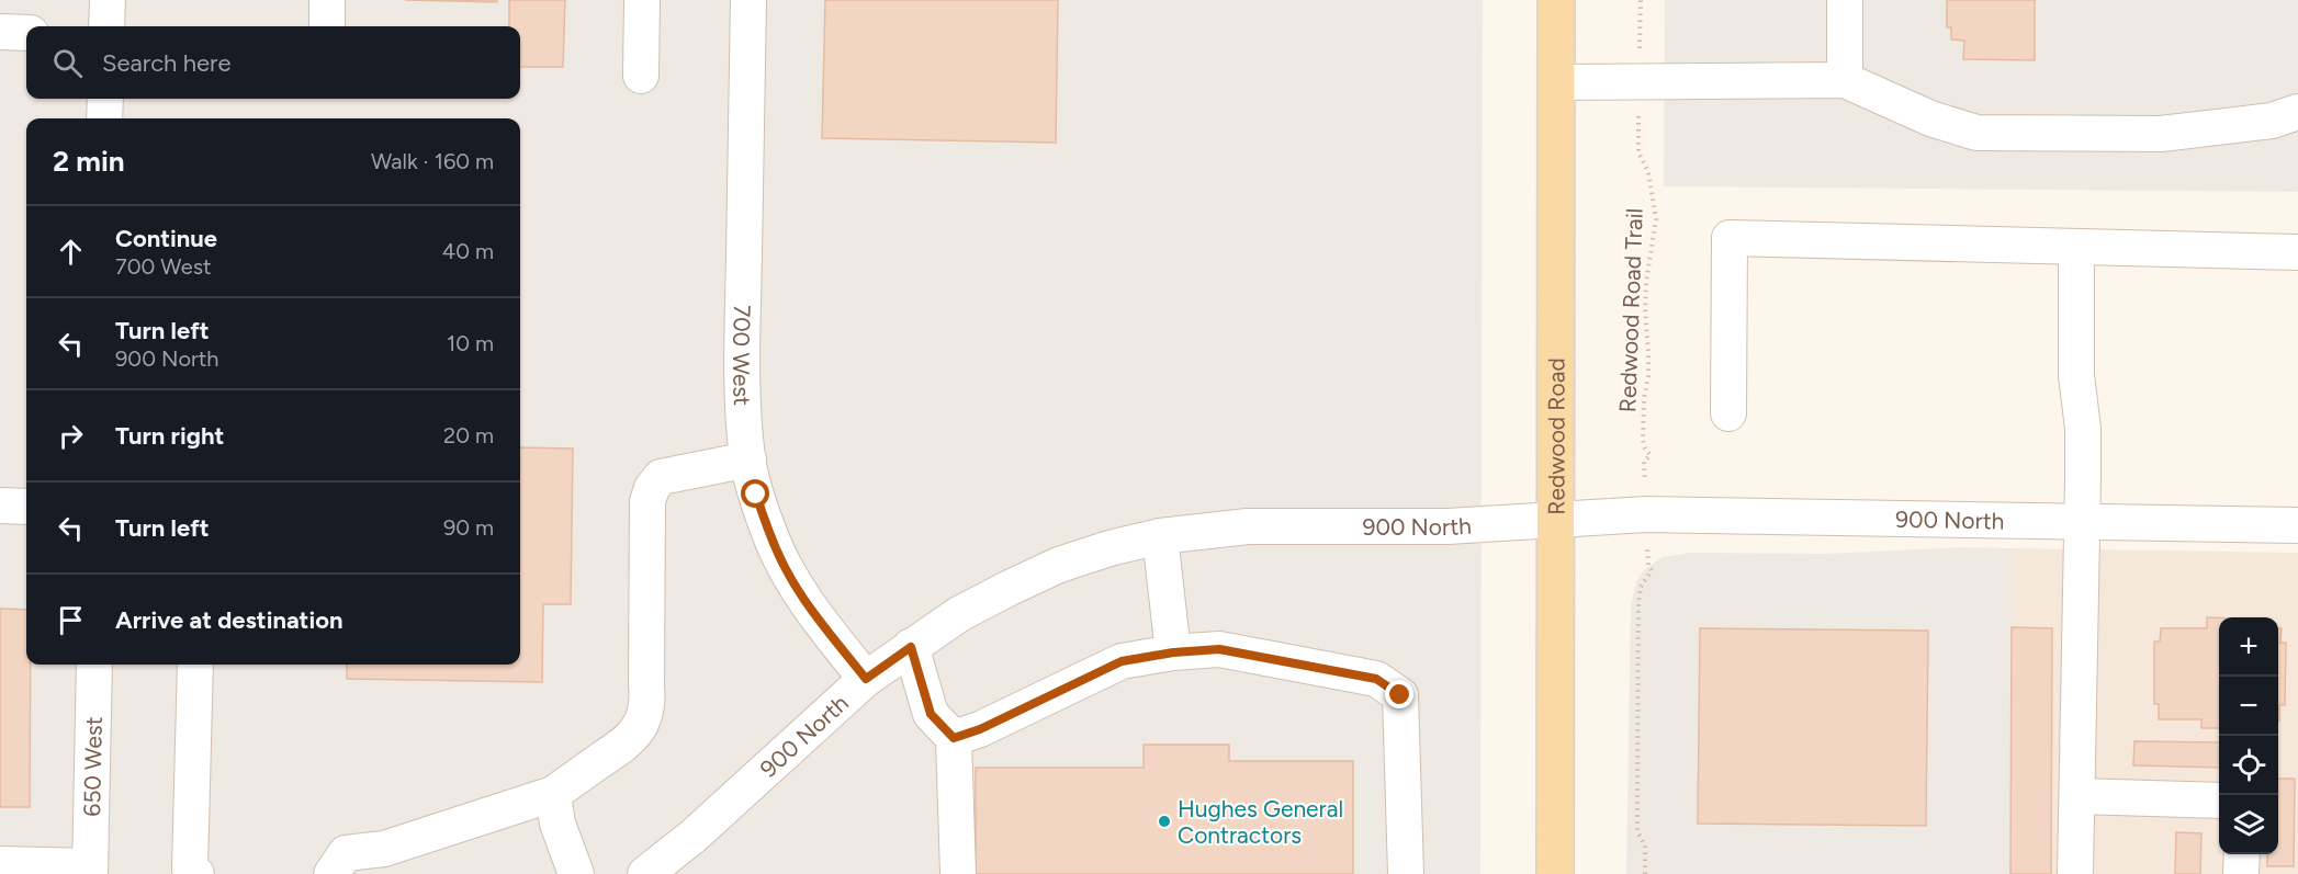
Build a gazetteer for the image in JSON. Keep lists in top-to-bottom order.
{
  "streets": {
    "main road": ["Redwood Road"],
    "street": ["700 West", "900 North", "650 West"],
    "path": ["Redwood Road Trail"]
  },
  "crossings": [
    ["700 West", "900 North"],
    ["Redwood Road", "900 North"]
  ],
  "places": ["Hughes General Contractors"],
  "page": {
    "search": "Search here",
    "heading": ["2 min", "Walk · 160 m"],
    "list": [
      ["Continue", "700 West", "40 m"],
      ["Turn left", "900 North", "10 m"],
      ["Turn right", "20 m"],
      ["Turn left", "90 m"],
      "Arrive at destination"
    ],
    "map_buttons": ["+", "−"]
  }
}
